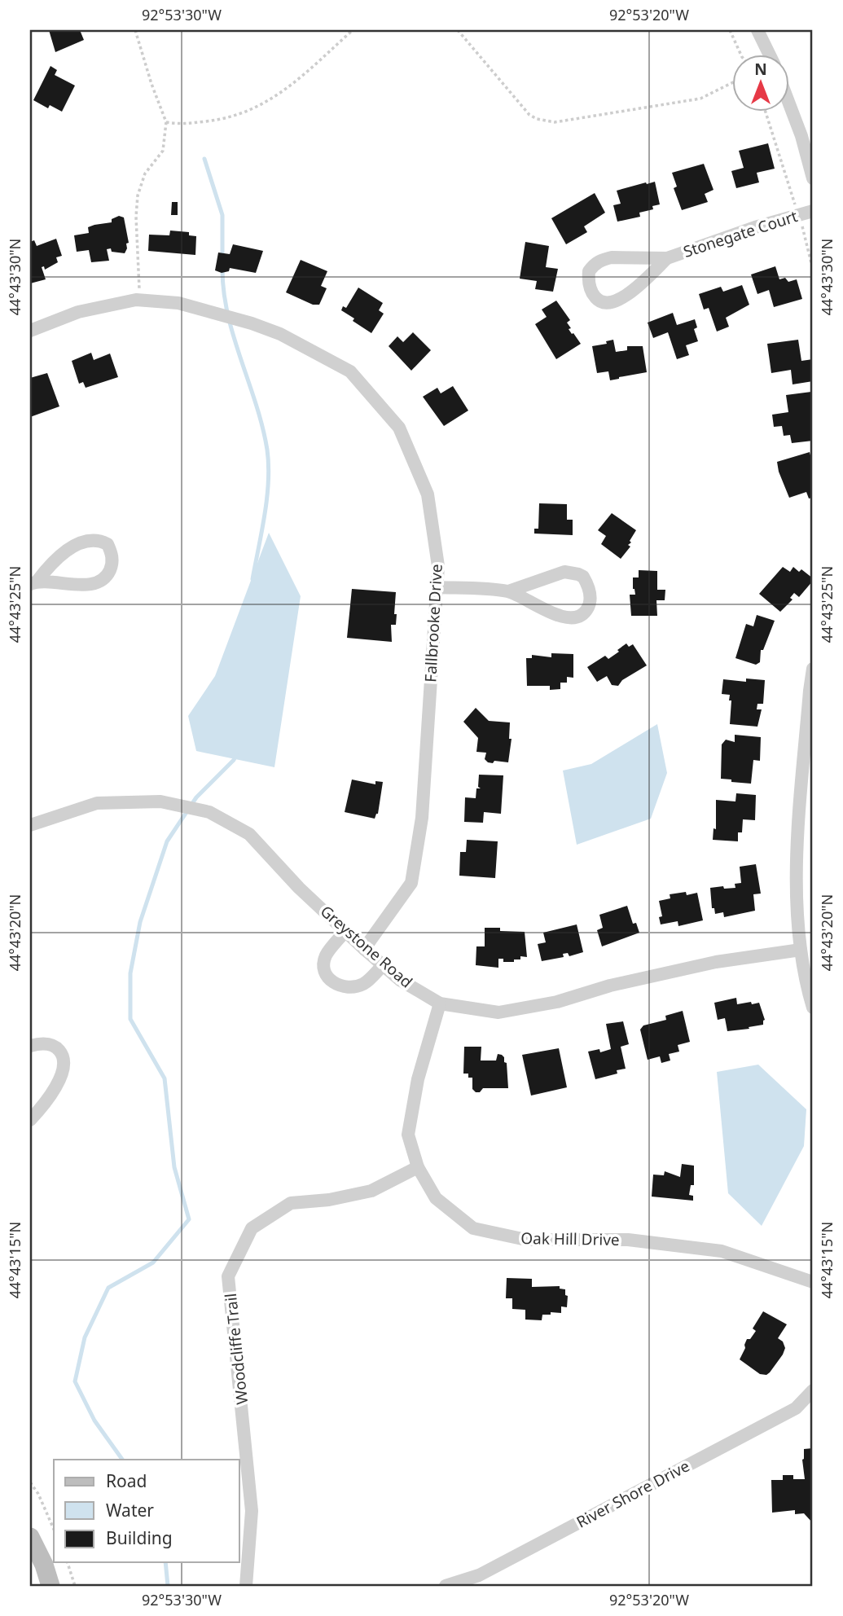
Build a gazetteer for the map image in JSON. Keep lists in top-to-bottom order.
{
  "streets": {
    "street": [
      "Stonegate Court",
      "Fallbrooke Drive",
      "Greystone Road",
      "Oak Hill Drive",
      "Woodcliffe Trail",
      "River Shore Drive"
    ]
  },
  "crossings": [
    ["Fallbrooke Drive", "Greystone Road"],
    ["Greystone Road", "Oak Hill Drive"],
    ["Oak Hill Drive", "Woodcliffe Trail"]
  ],
  "legend": ["Road", "Water", "Building"],
  "north": "top",
  "coordinates": [
    "92°53'30\"W",
    "92°53'20\"W",
    "44°43'30\"N",
    "44°43'25\"N",
    "44°43'20\"N",
    "44°43'15\"N"
  ]
}
